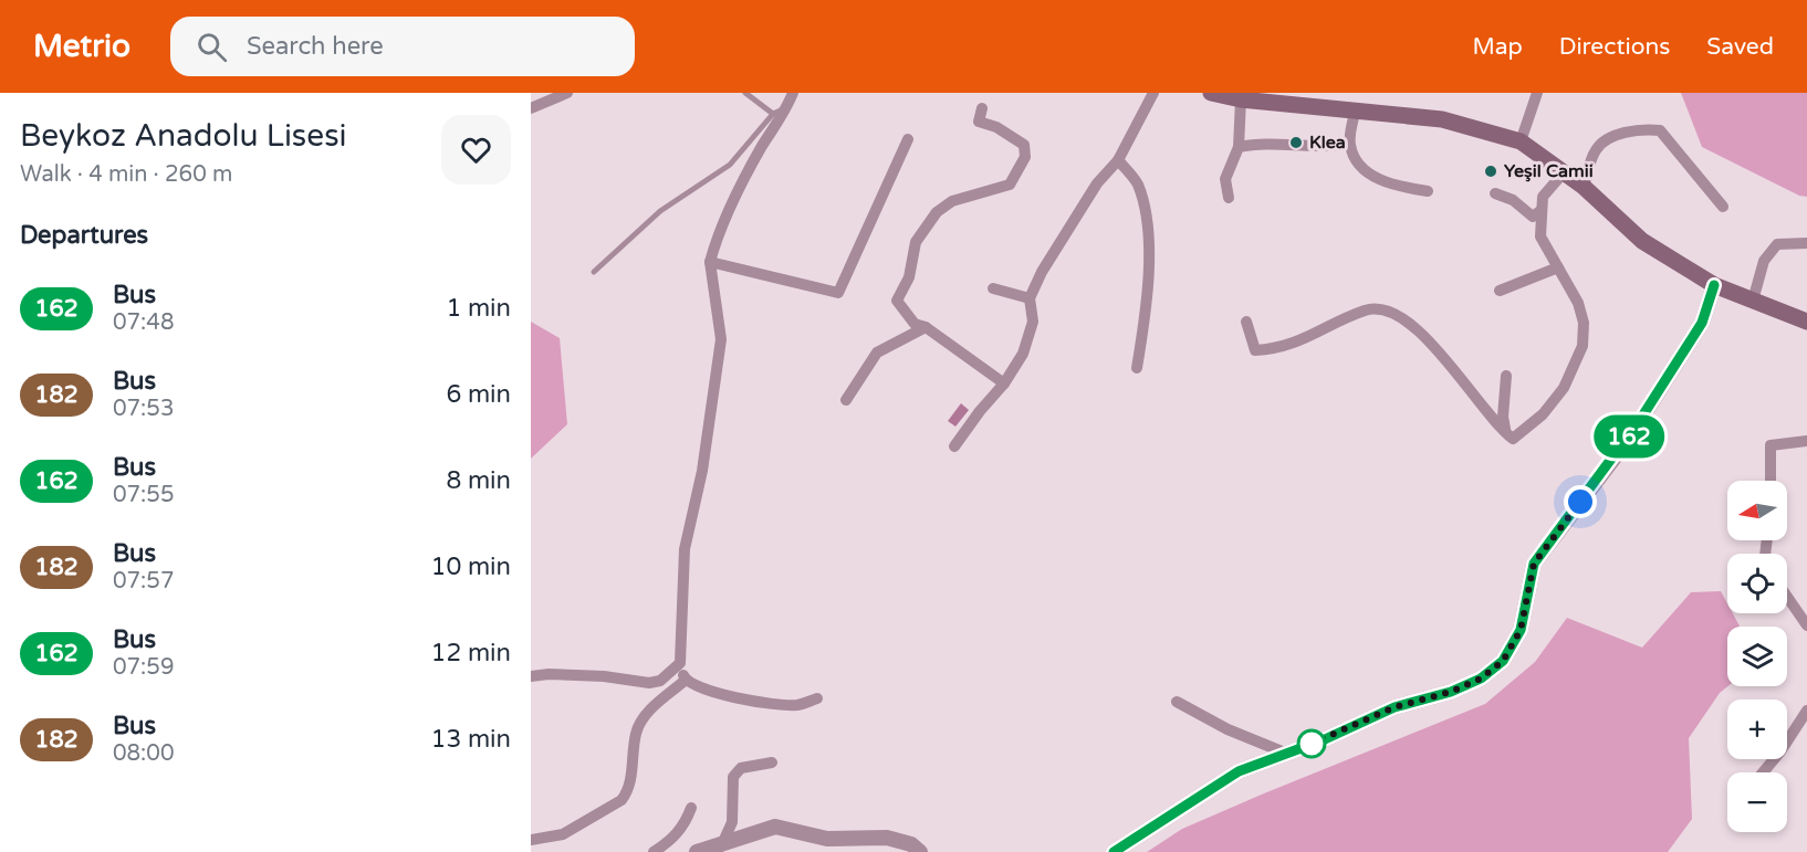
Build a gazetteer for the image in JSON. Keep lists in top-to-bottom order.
{
  "places": ["Klea", "Yeşil Camii"],
  "lines": ["bus line 162"],
  "north": "left",
  "page": {
    "header": "Metrio",
    "search": "Search here",
    "nav": ["Map", "Directions", "Saved"],
    "heading": [
      ["Beykoz Anadolu Lisesi", "Walk · 4 min · 260 m"],
      "Departures"
    ],
    "on_map": "162",
    "list": [
      {
        "mark": "162",
        "name": "Bus",
        "note": "07:48",
        "value": "1 min"
      },
      {
        "mark": "182",
        "name": "Bus",
        "note": "07:53",
        "value": "6 min"
      },
      {
        "mark": "162",
        "name": "Bus",
        "note": "07:55",
        "value": "8 min"
      },
      {
        "mark": "182",
        "name": "Bus",
        "note": "07:57",
        "value": "10 min"
      },
      {
        "mark": "162",
        "name": "Bus",
        "note": "07:59",
        "value": "12 min"
      },
      {
        "mark": "182",
        "name": "Bus",
        "note": "08:00",
        "value": "13 min"
      }
    ],
    "map_buttons": ["+", "−"]
  }
}
